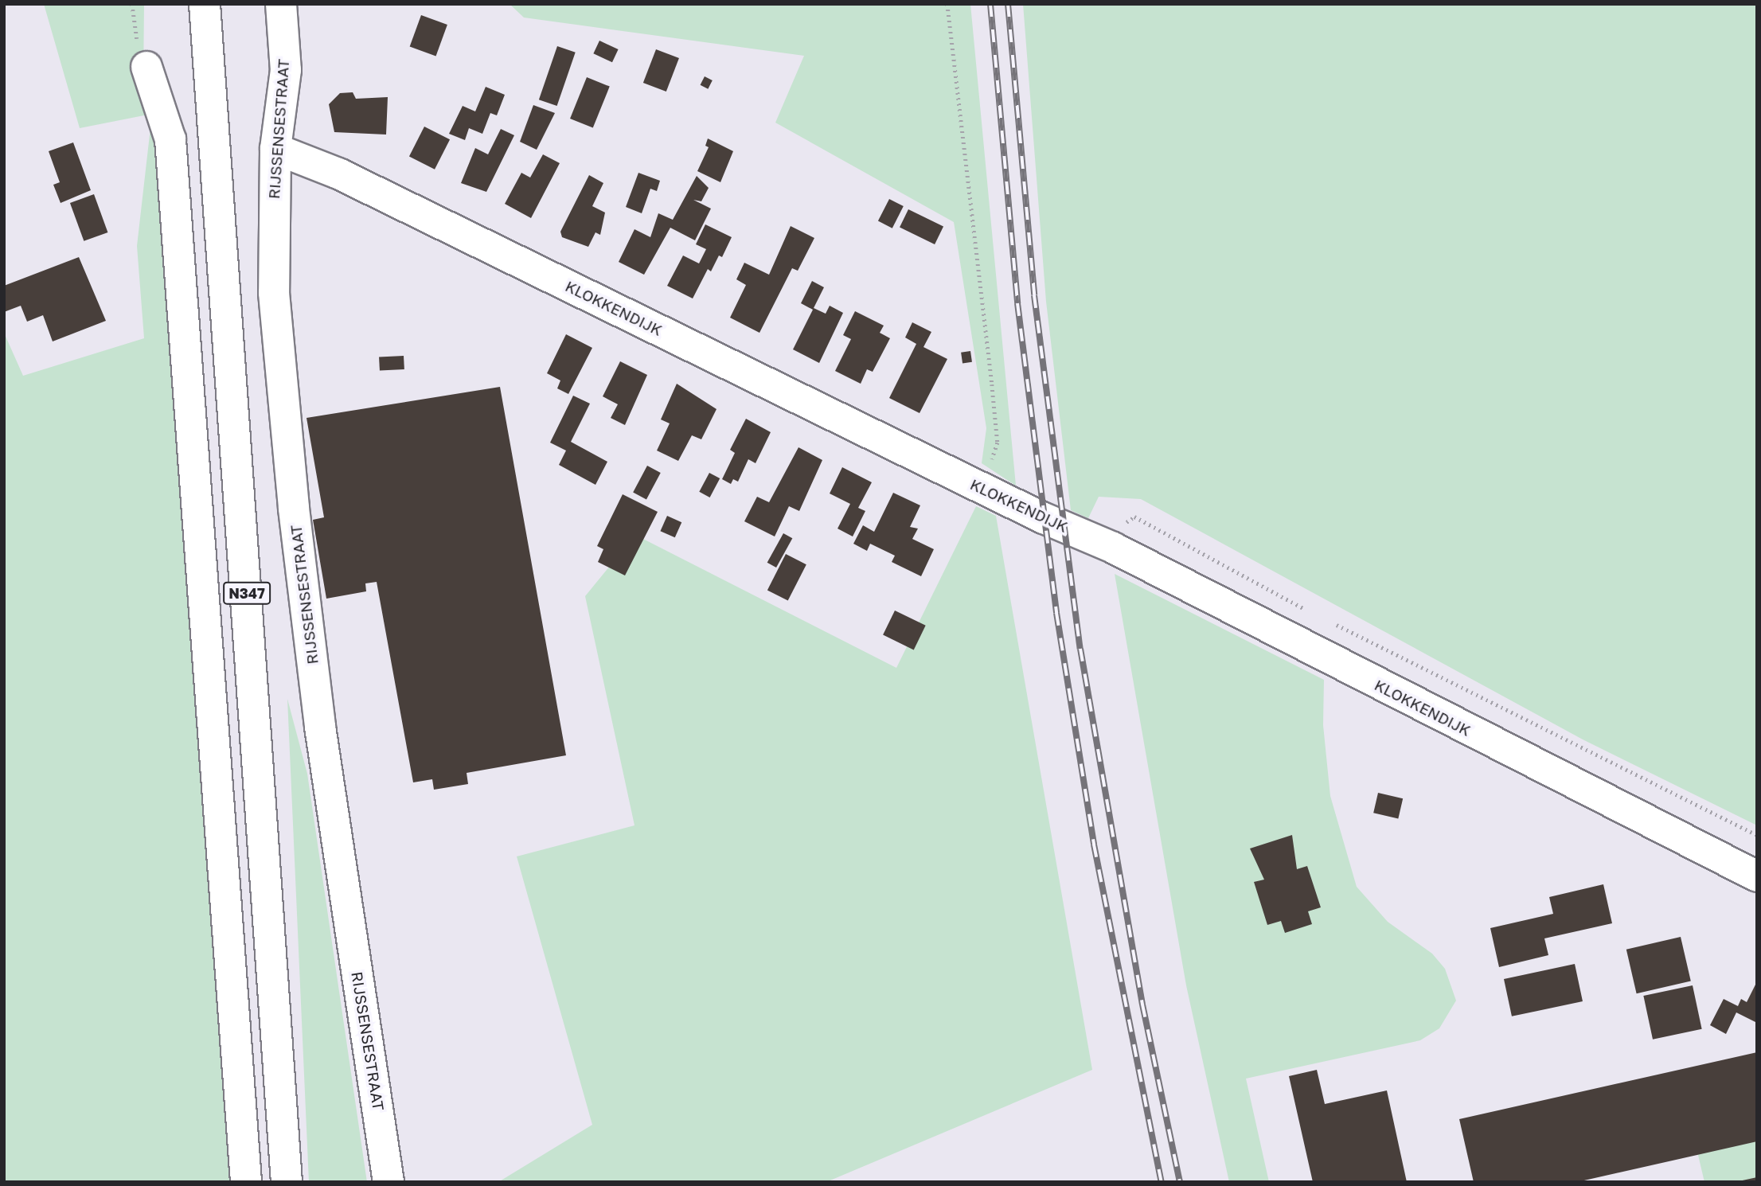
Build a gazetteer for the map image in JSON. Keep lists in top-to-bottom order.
{
  "streets": {
    "street": ["RIJSSENSESTRAAT", "KLOKKENDIJK", "N347"]
  },
  "crossings": [
    ["RIJSSENSESTRAAT", "KLOKKENDIJK"]
  ]
}
